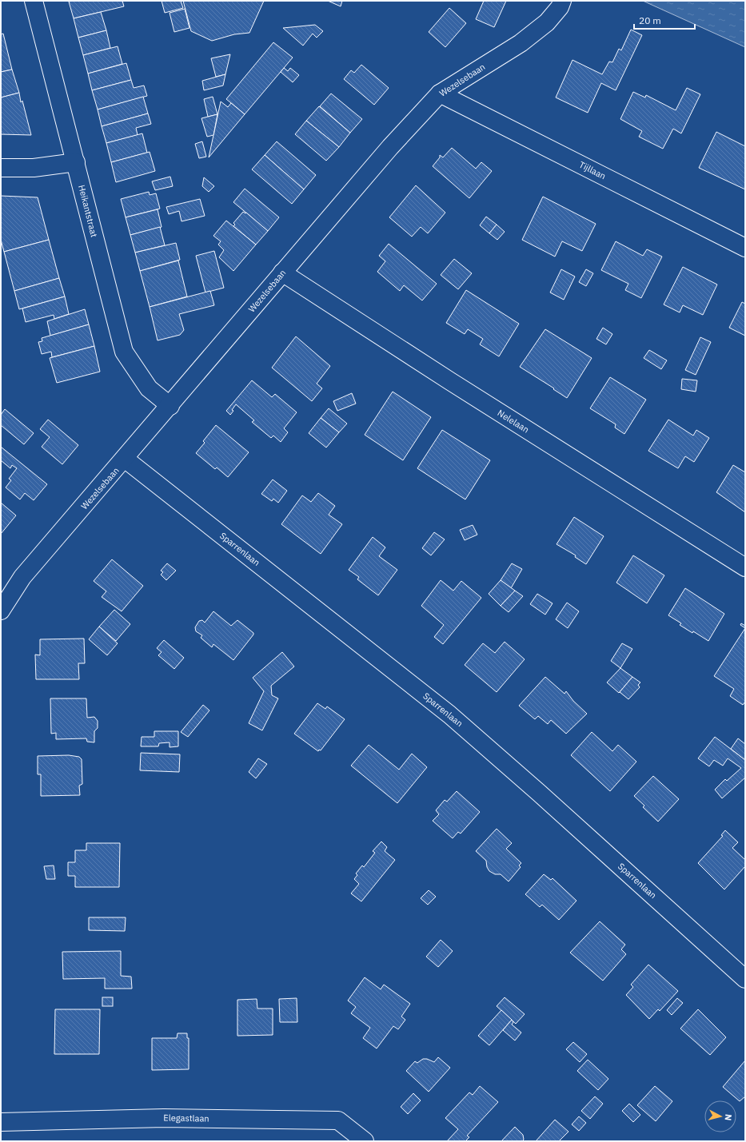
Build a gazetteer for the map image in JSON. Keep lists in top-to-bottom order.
{
  "streets": {
    "street": [
      "Wezelsebaan",
      "Tijllaan",
      "Heikantstraat",
      "Nelelaan",
      "Sparrenlaan",
      "Elegastlaan"
    ]
  },
  "crossings": [
    ["Wezelsebaan", "Tijllaan"],
    ["Wezelsebaan", "Heikantstraat"],
    ["Wezelsebaan", "Nelelaan"],
    ["Wezelsebaan", "Sparrenlaan"]
  ],
  "scale_bar": "20 m",
  "north": "right"
}
